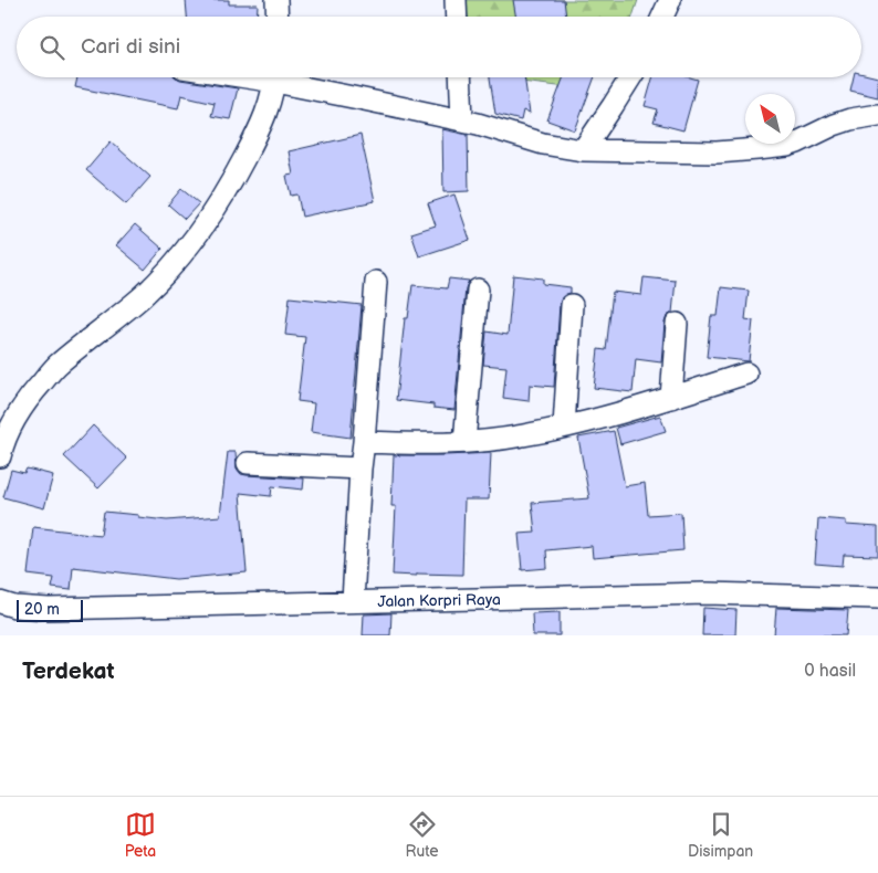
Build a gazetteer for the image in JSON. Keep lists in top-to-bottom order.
{
  "streets": {
    "street": ["Jalan Korpri Raya"]
  },
  "scale_bar": "20 m",
  "north": "top left",
  "page": {
    "search": "Cari di sini",
    "scale": "20 m",
    "heading": ["Terdekat", "0 hasil"],
    "nav": ["Peta", "Rute", "Disimpan"]
  }
}
